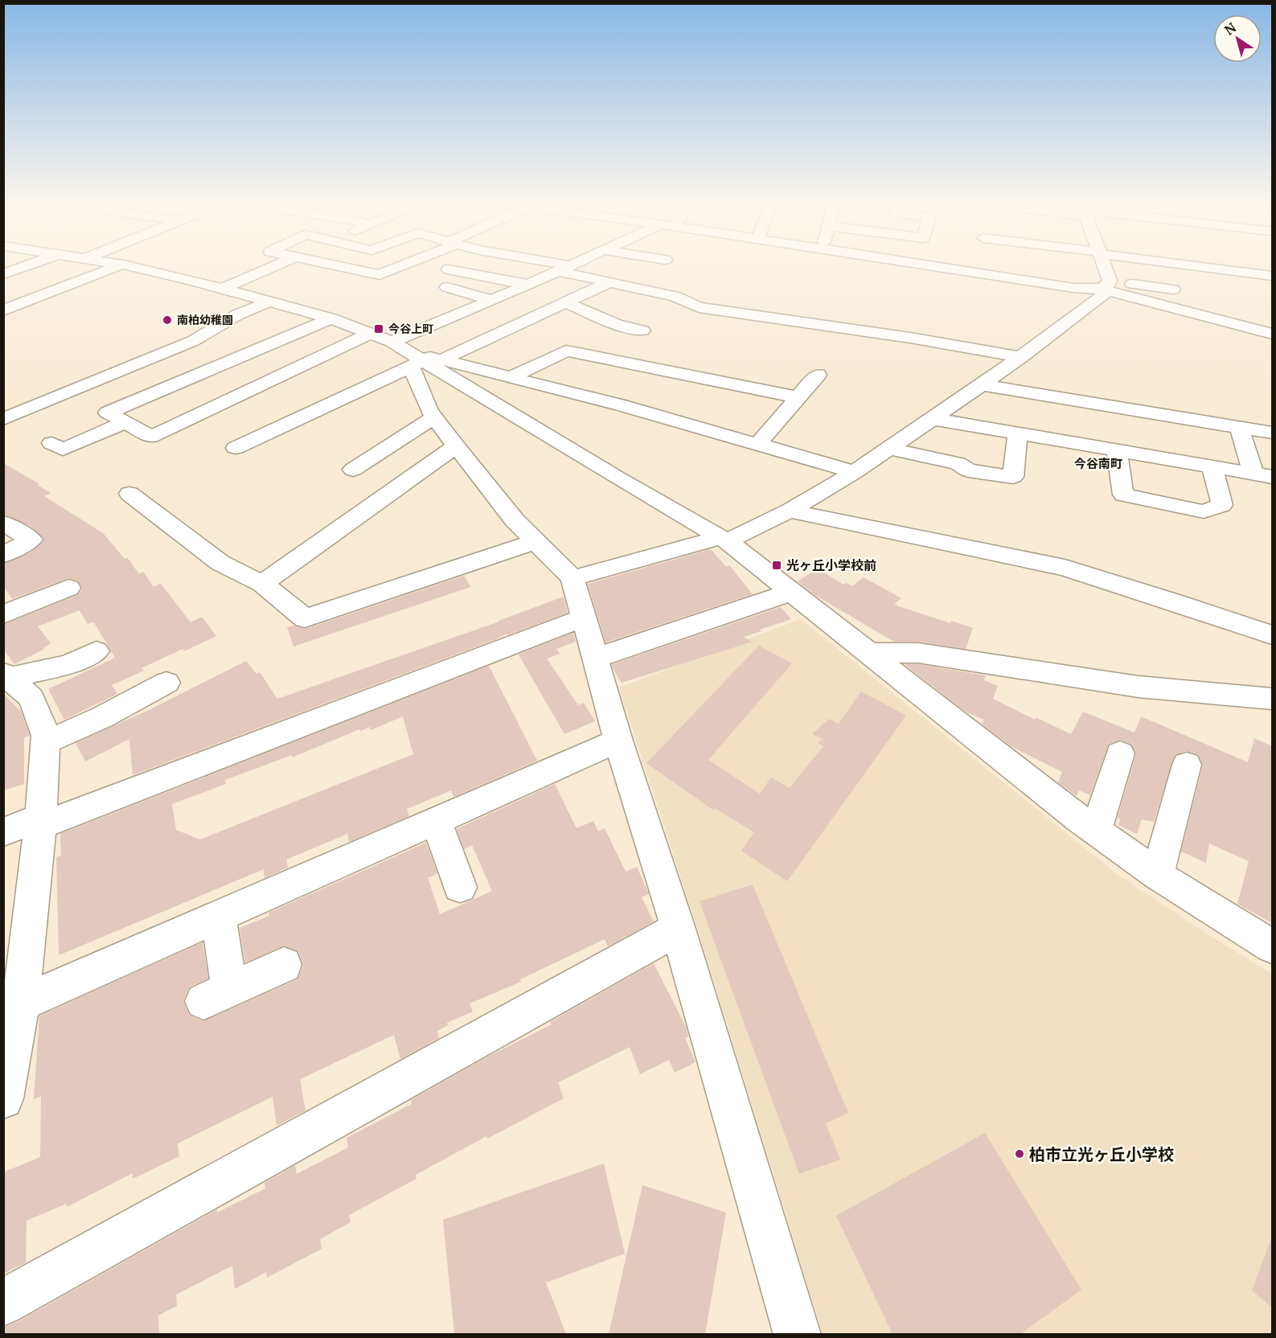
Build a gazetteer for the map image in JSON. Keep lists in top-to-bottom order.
{
  "districts": ["今谷南町"],
  "places": {
    "other": ["南柏幼稚園", "柏市立光ヶ丘小学校"],
    "transit": ["今谷上町", "光ヶ丘小学校前"]
  },
  "north": "top left"
}
